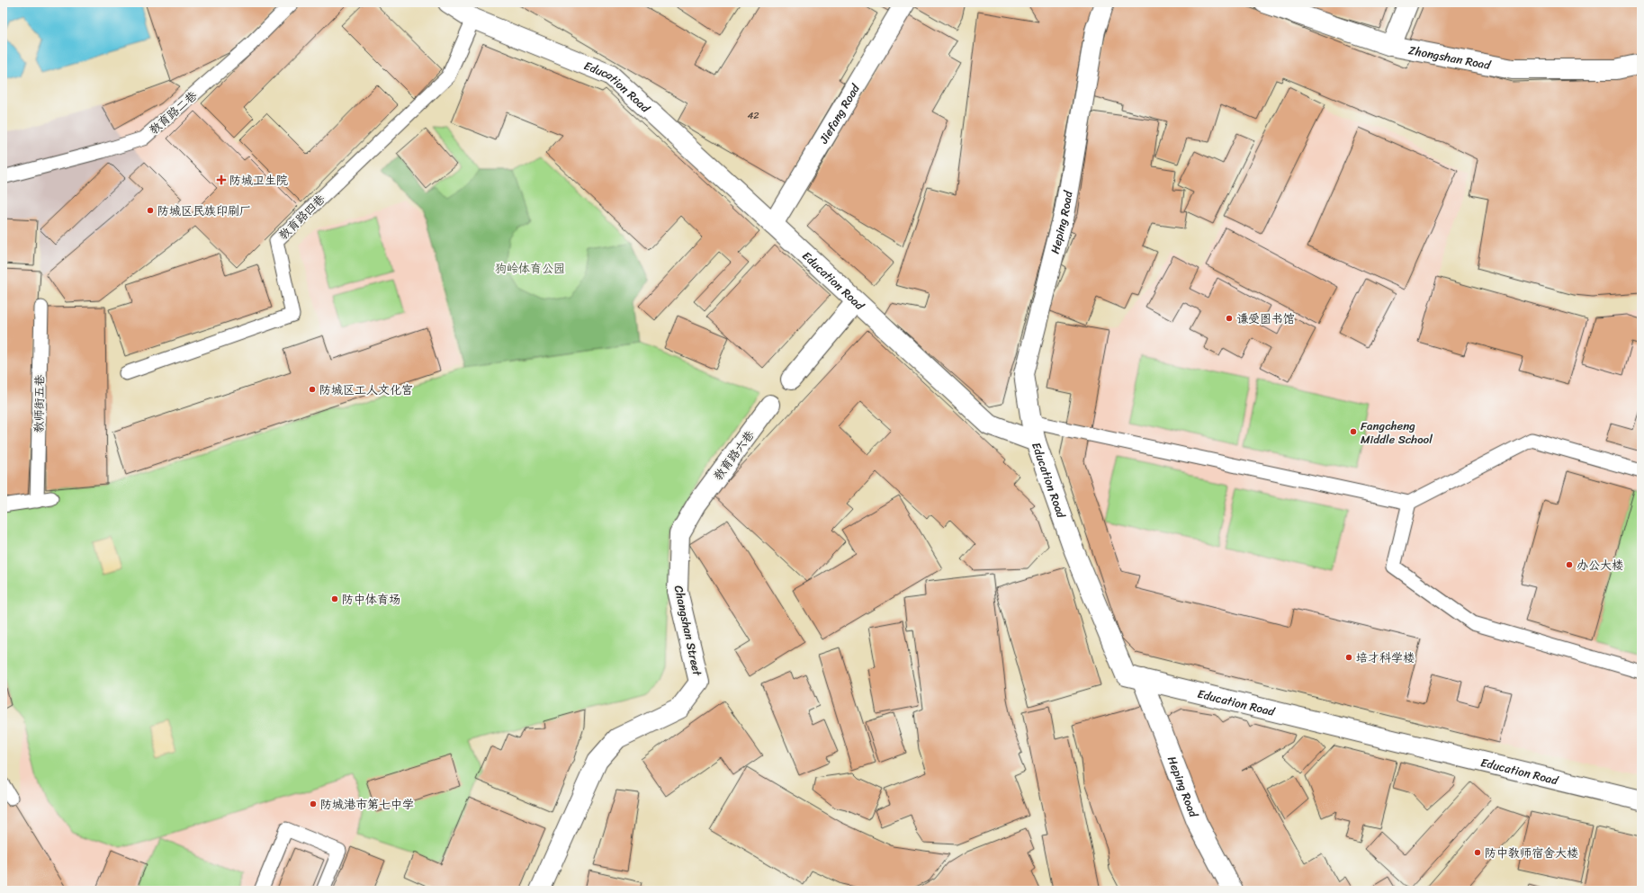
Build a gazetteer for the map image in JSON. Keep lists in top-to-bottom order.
{
  "streets": {
    "street": [
      "Zhongshan Road",
      "Education Road",
      "Jiefang Road",
      "Heping Road",
      "教育路六巷",
      "Changshan Street"
    ],
    "lane": ["教育路二巷", "教育路四巷", "教师街五巷"]
  },
  "crossings": [
    ["Education Road", "Jiefang Road"],
    ["Education Road", "教育路四巷"],
    ["Education Road", "Heping Road"],
    ["教育路六巷", "Changshan Street"]
  ],
  "parks": ["狗岭体育公园"],
  "places": {
    "health": ["防城卫生院"],
    "other": [
      "防城区民族印刷厂",
      "谦受图书馆",
      "防城区工人文化宫",
      "Fangcheng Middle School",
      "办公大楼",
      "防中体育场",
      "培才科学楼",
      "防城港市第七中学",
      "防中教师宿舍大楼"
    ]
  },
  "house_numbers": ["42"]
}
